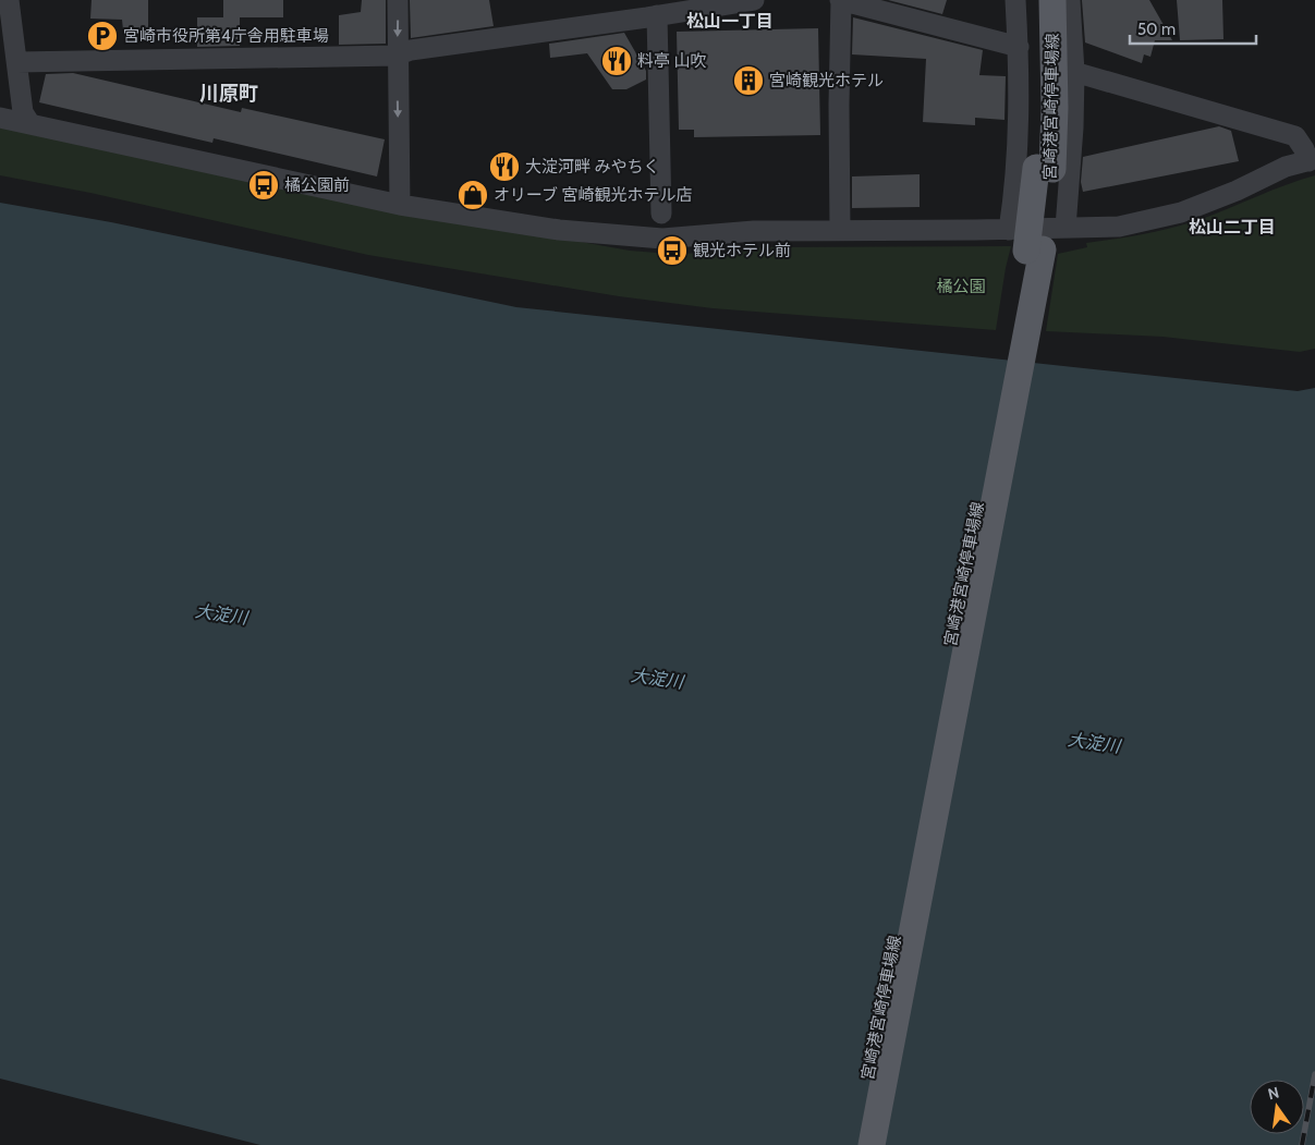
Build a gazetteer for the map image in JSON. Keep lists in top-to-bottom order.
{
  "streets": {
    "main road": ["宮崎港宮崎停車場線"]
  },
  "districts": ["松山一丁目", "川原町", "松山二丁目"],
  "water": ["大淀川"],
  "parks": ["橘公園"],
  "places": {
    "parking": ["宮崎市役所第4庁舎用駐車場"],
    "restaurant": ["料亭 山吹", "大淀河畔 みやちく"],
    "building": ["宮崎観光ホテル"],
    "bus stop": ["橘公園前", "観光ホテル前"],
    "shop": ["オリーブ 宮崎観光ホテル店"]
  },
  "scale_bar": "50 m",
  "north": "top"
}
